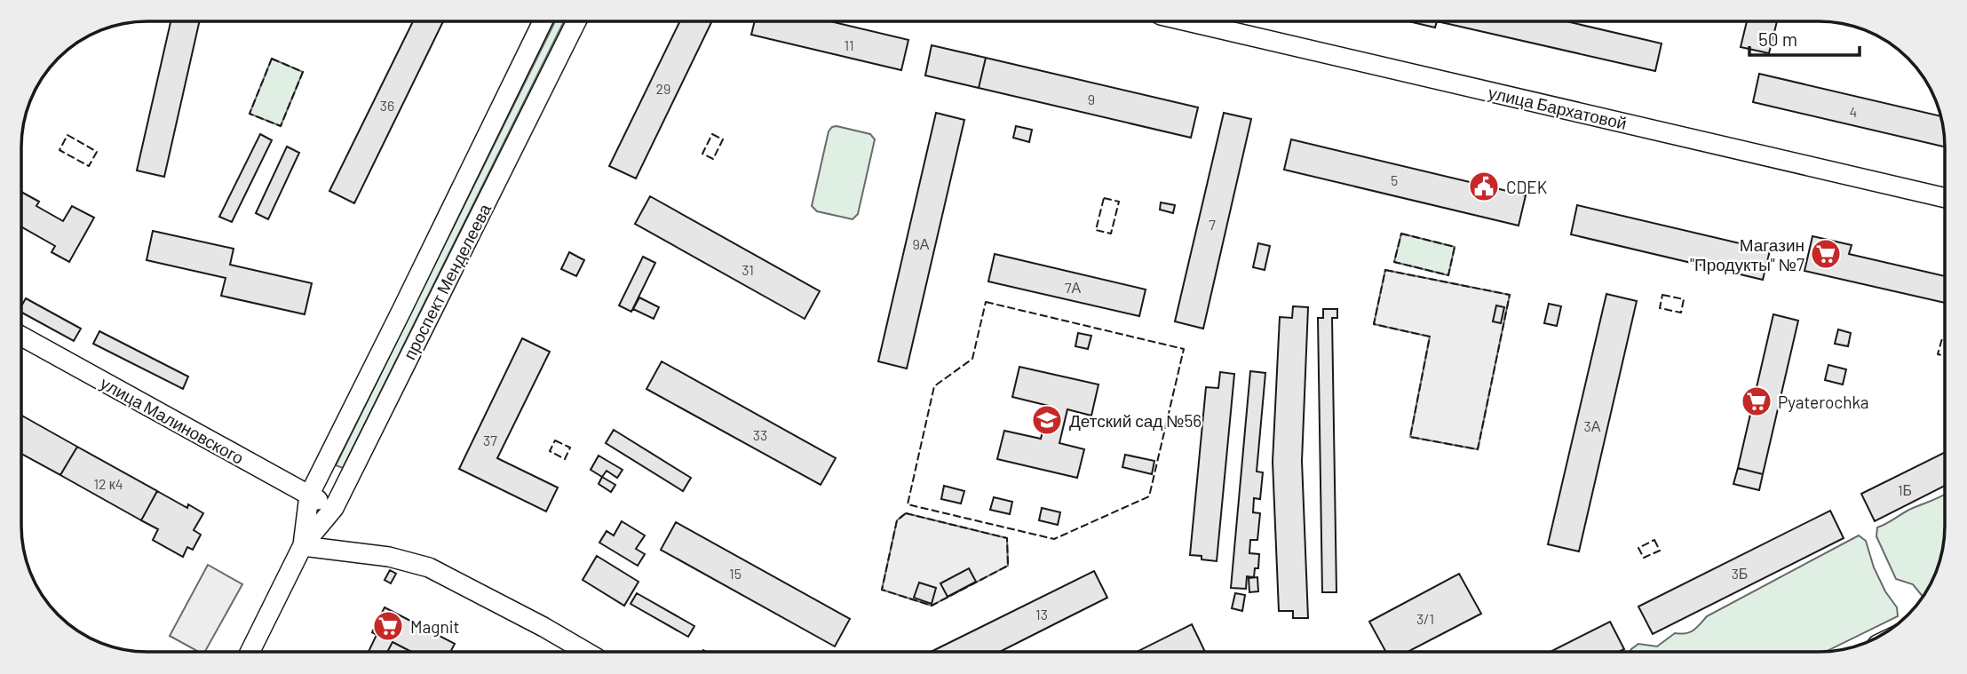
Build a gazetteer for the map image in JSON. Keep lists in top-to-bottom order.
{
  "streets": {
    "street": ["улица Бархатовой", "проспект Менделеева", "улица Малиновского"]
  },
  "crossings": [
    ["проспект Менделеева", "улица Малиновского"]
  ],
  "places": {
    "public building": ["CDEK"],
    "supermarket": ["Магазин \"Продукты\" №7", "Pyaterochka", "Magnit"],
    "school or university": ["Детский сад №56"]
  },
  "house_numbers": [
    "11",
    "29",
    "9",
    "36",
    "4",
    "5",
    "7",
    "9А",
    "31",
    "7А",
    "3А",
    "33",
    "37",
    "12 к4",
    "1Б",
    "15",
    "3Б",
    "13",
    "3/1"
  ],
  "scale_bar": "50 m"
}
